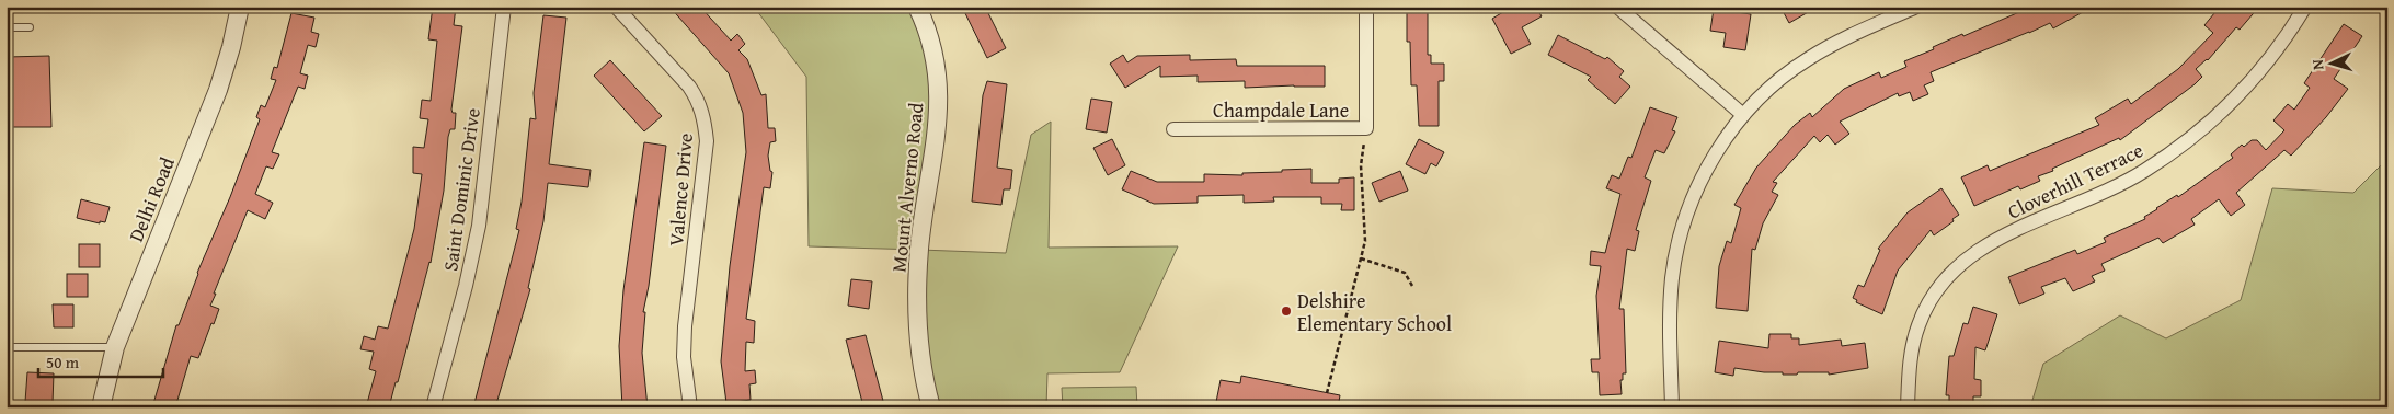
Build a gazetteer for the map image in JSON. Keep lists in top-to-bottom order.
{
  "streets": {
    "street": [
      "Champdale Lane",
      "Cloverhill Terrace",
      "Mount Alverno Road",
      "Saint Dominic Drive",
      "Valence Drive",
      "Delhi Road"
    ]
  },
  "places": ["Delshire Elementary School"],
  "scale_bar": "50 m",
  "north": "left"
}
